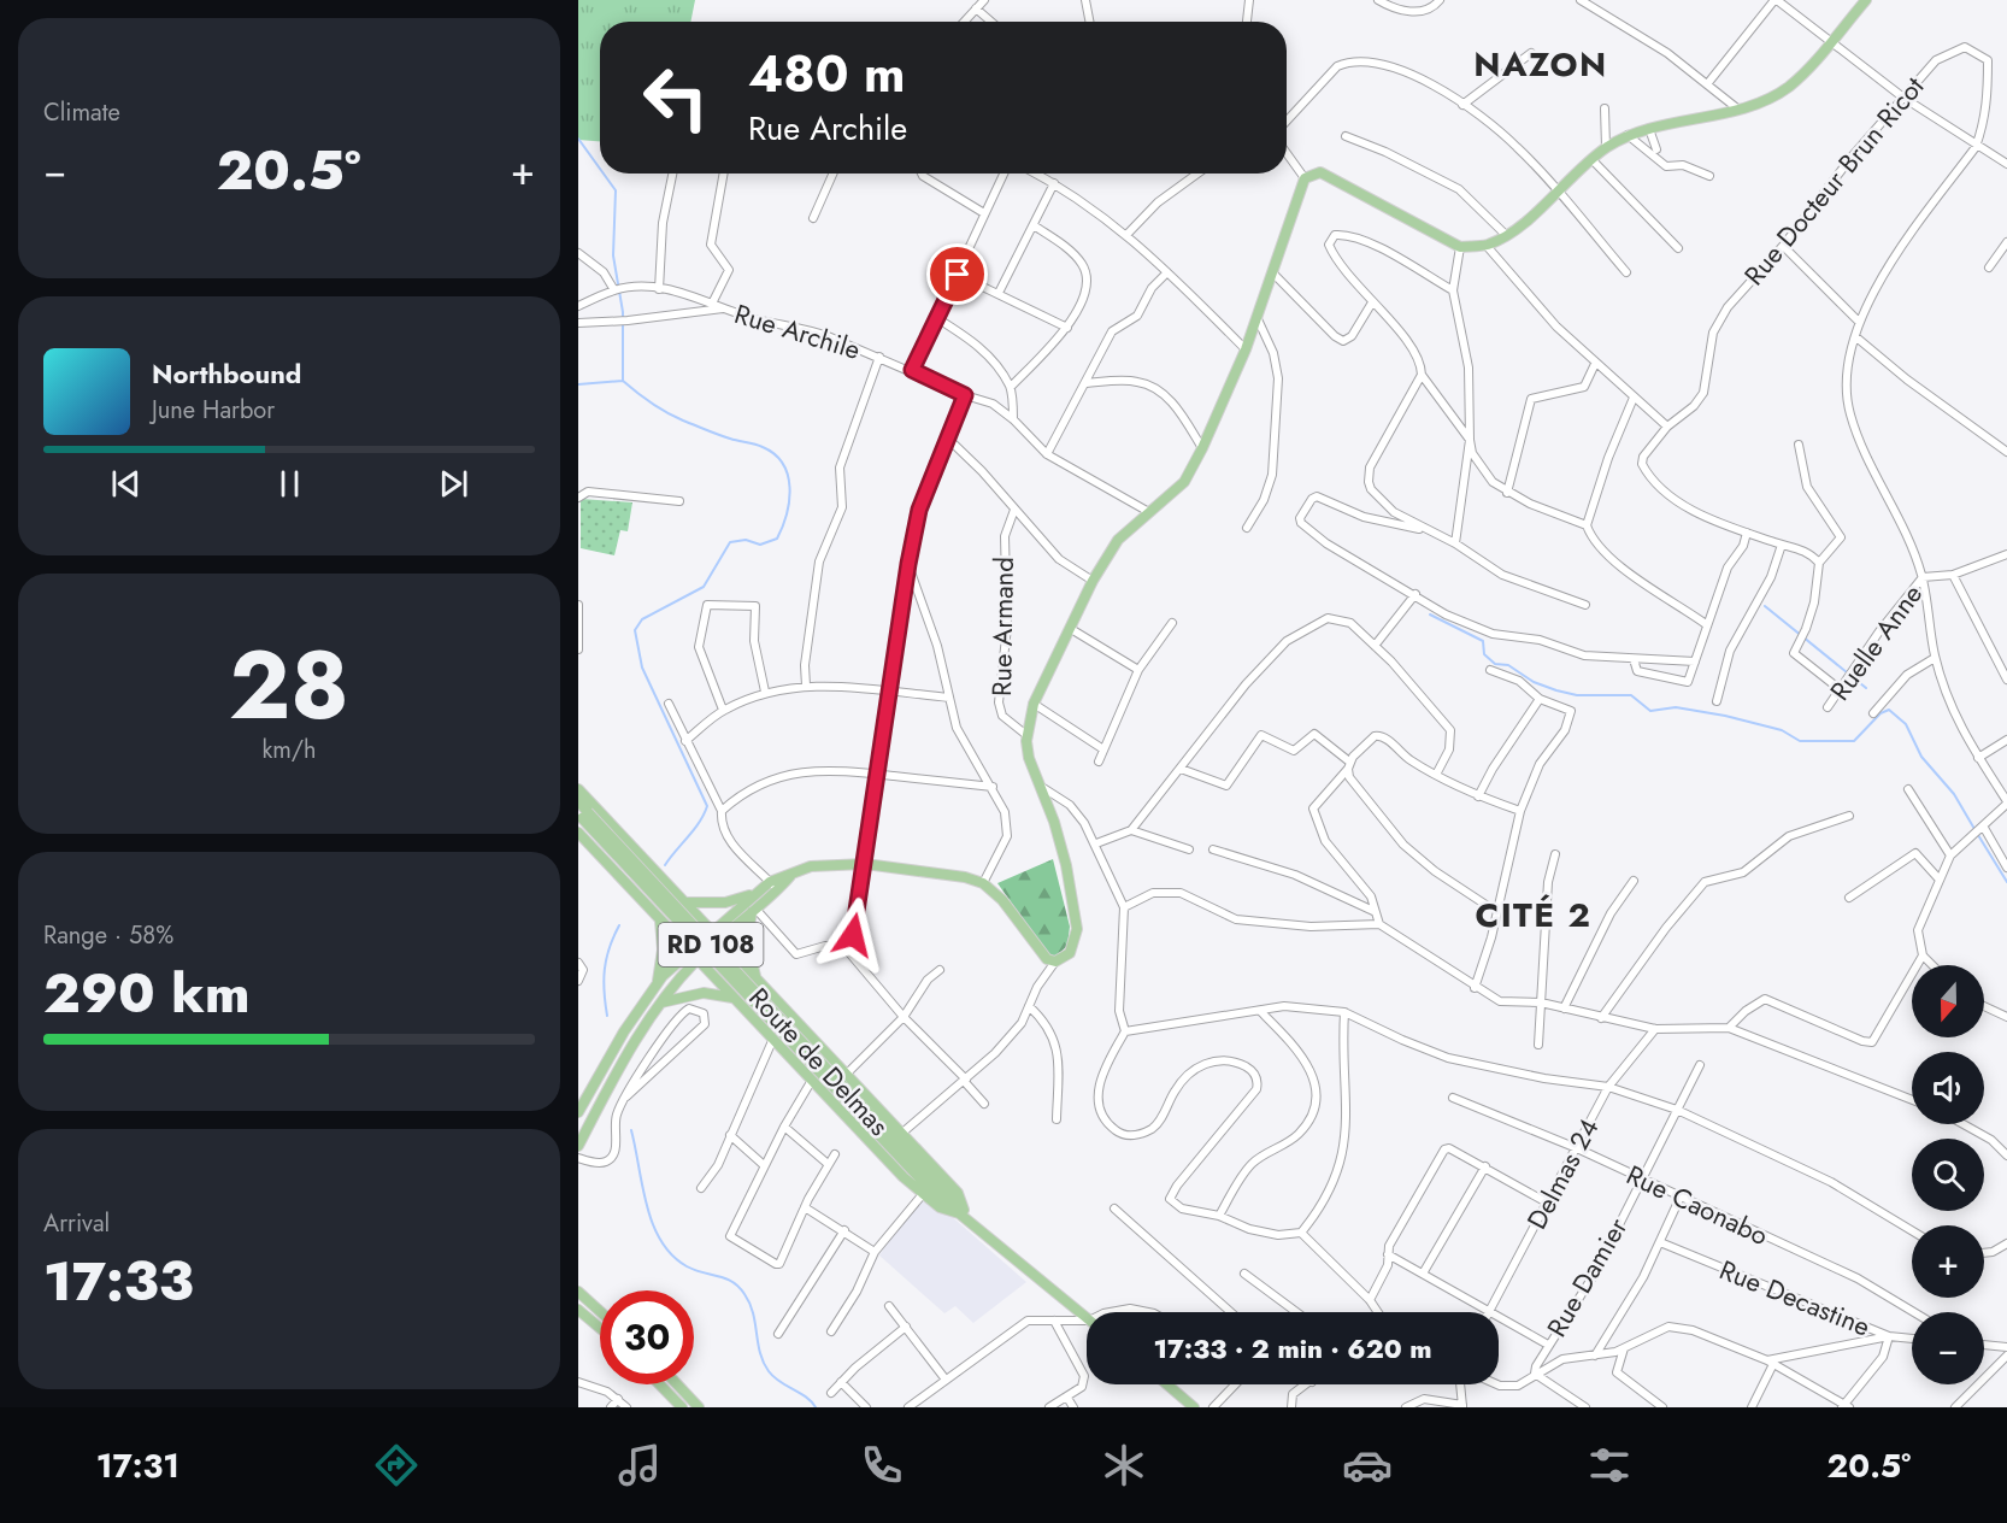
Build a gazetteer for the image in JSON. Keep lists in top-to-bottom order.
{
  "streets": {
    "main road": ["RD 108", "Route de Delmas"],
    "street": [
      "Rue Docteur Brun Ricot",
      "Rue Archile",
      "Rue Armand",
      "Ruelle Anne",
      "Delmas 24",
      "Rue Caonabo",
      "Rue Damier",
      "Rue Decastine"
    ]
  },
  "crossings": [
    ["Delmas 24", "Rue Caonabo"],
    ["Rue Caonabo", "Rue Damier"]
  ],
  "districts": ["NAZON", "CITÉ 2"],
  "north": "bottom",
  "page": {
    "tile": [
      "Climate",
      ["28", "km/h"],
      ["Range · 58%", "290 km"],
      ["Arrival", "17:33"]
    ],
    "turn": ["480 m", "Rue Archile"],
    "heat": ["−", "20.5°", "+"],
    "song": ["Northbound", "June Harbor"],
    "map_buttons": ["+", "−"],
    "limit": "30",
    "trip": "17:33 · 2 min · 620 m",
    "tabs": ["17:31", "20.5°"]
  }
}
